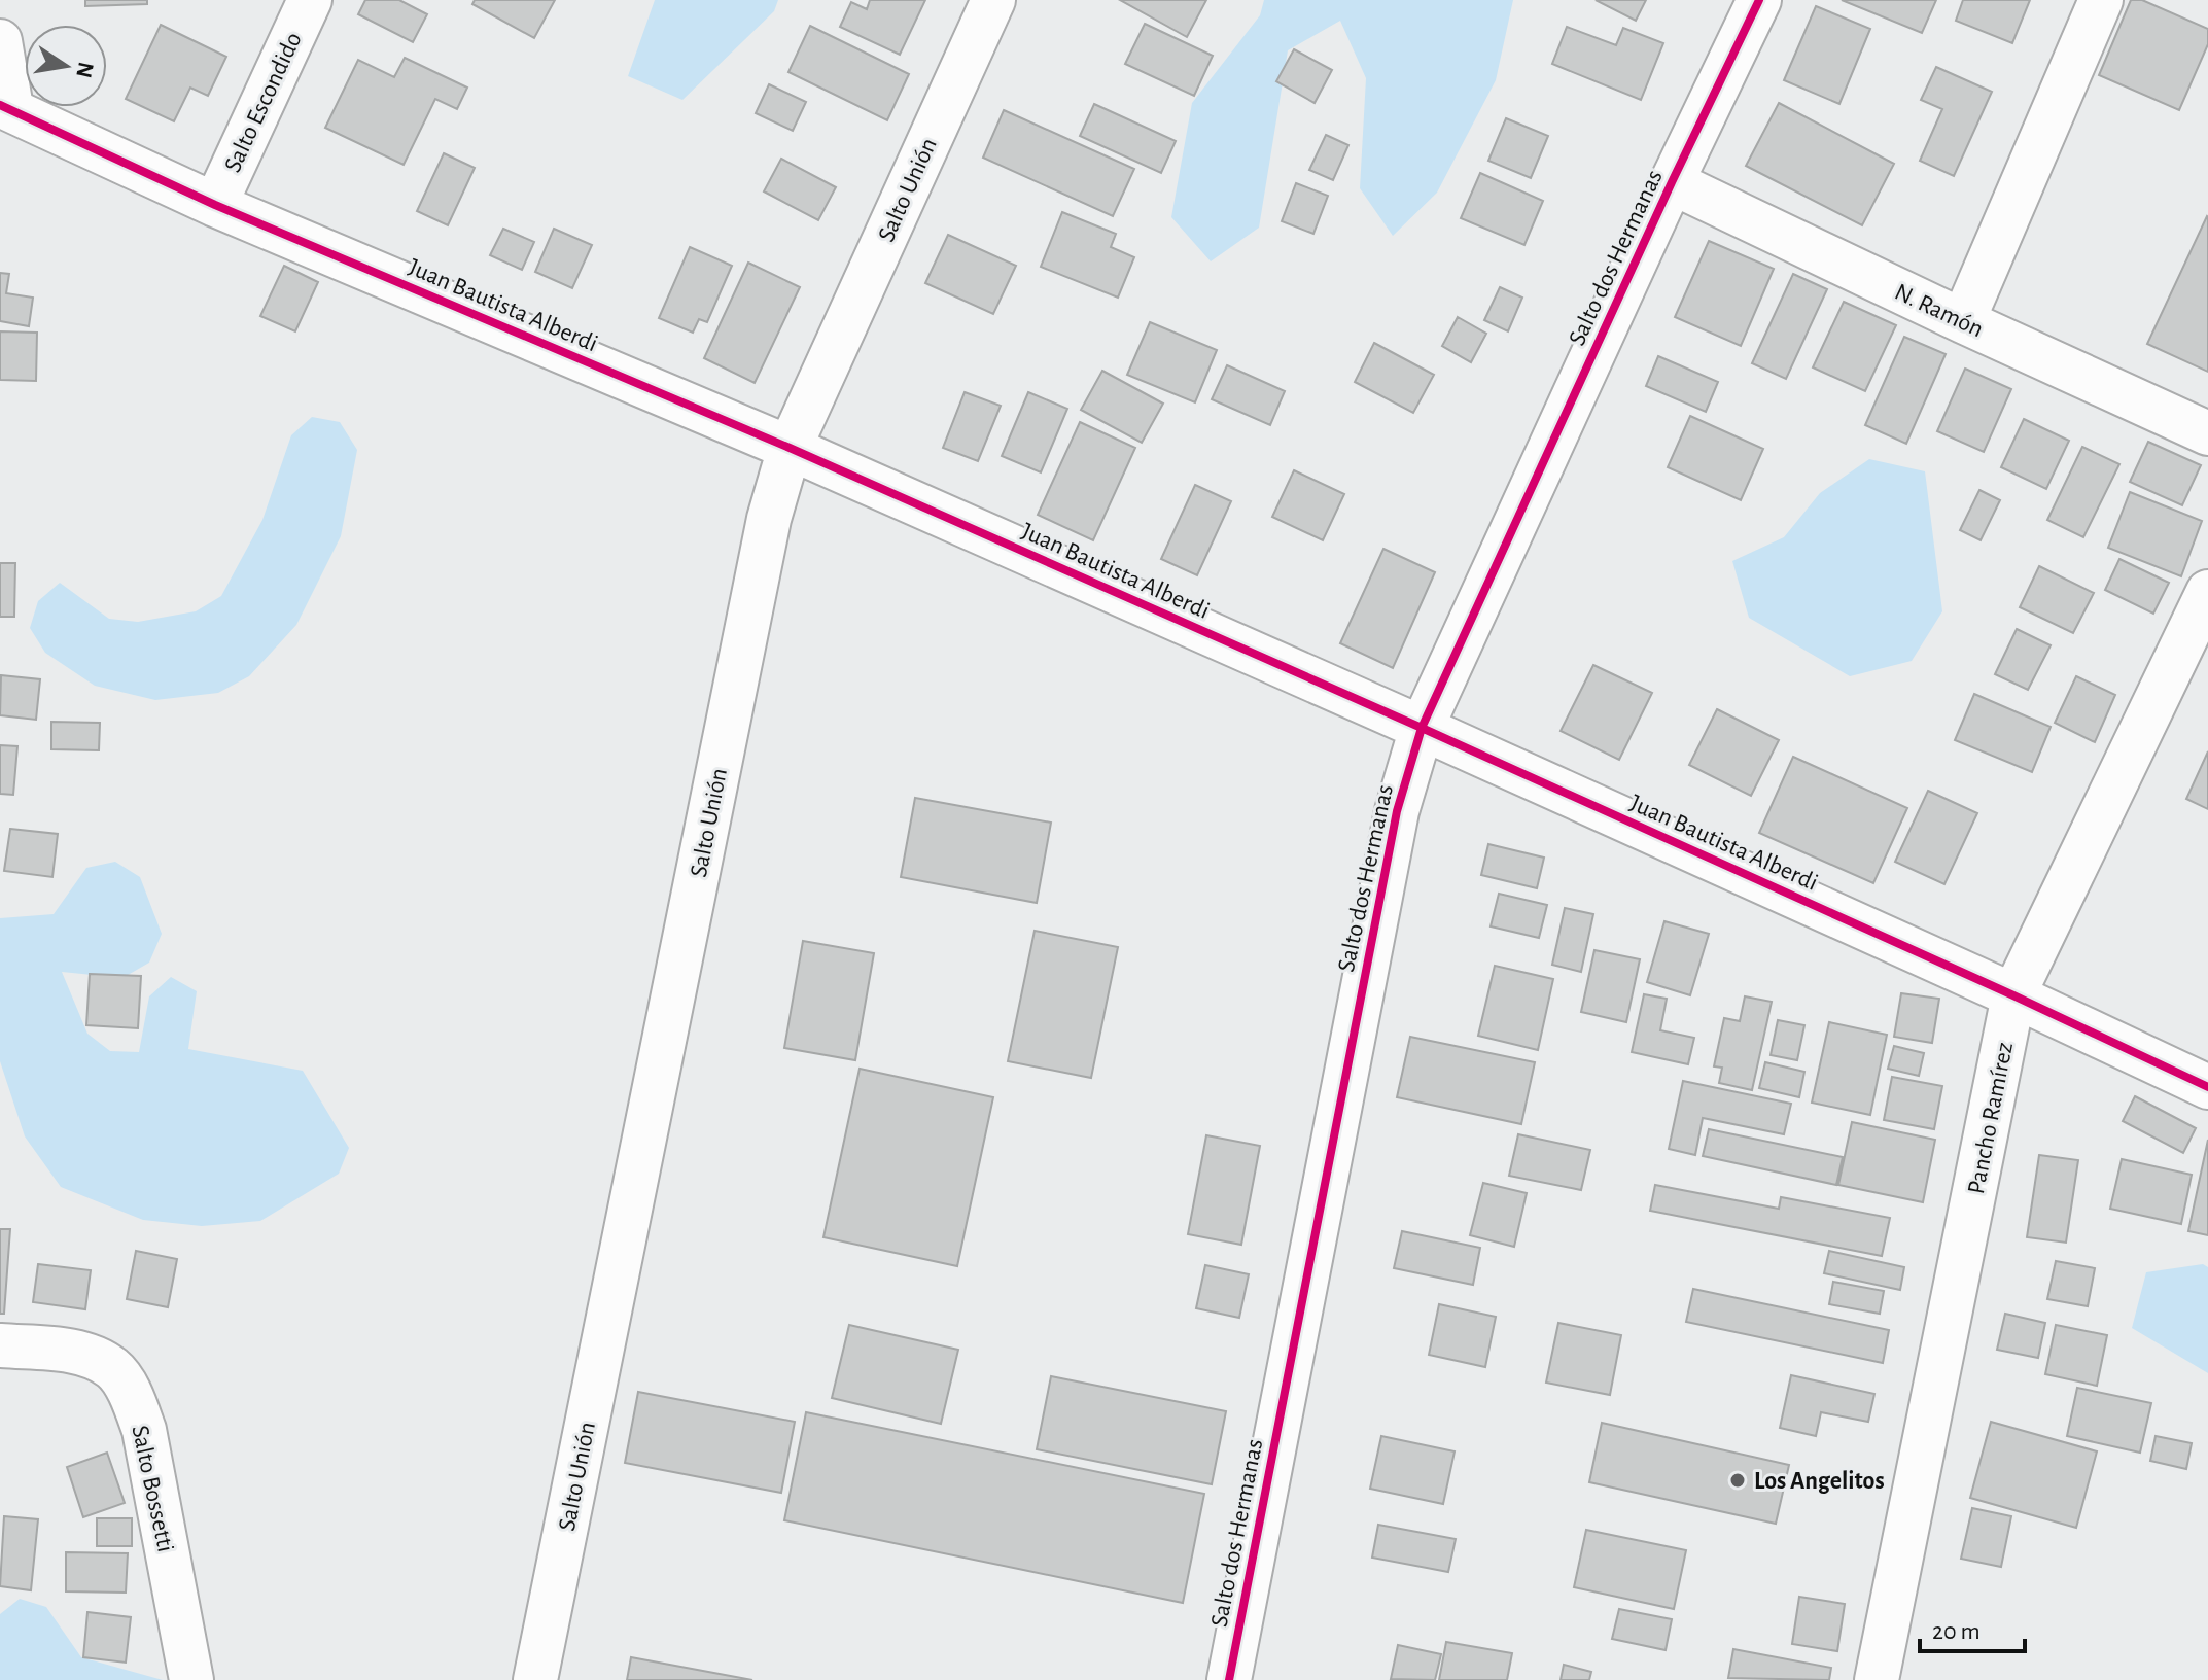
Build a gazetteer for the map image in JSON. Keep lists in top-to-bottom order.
{
  "streets": {
    "street": [
      "Salto Escondido",
      "Salto Unión",
      "Salto dos Hermanas",
      "Juan Bautista Alberdi",
      "N. Ramón",
      "Pancho Ramírez",
      "Salto Bossetti"
    ]
  },
  "crossings": [
    ["Salto Escondido", "Juan Bautista Alberdi"],
    ["Salto Unión", "Juan Bautista Alberdi"],
    ["Salto dos Hermanas", "Juan Bautista Alberdi"],
    ["Salto dos Hermanas", "N. Ramón"],
    ["Juan Bautista Alberdi", "Pancho Ramírez"]
  ],
  "places": ["Los Angelitos"],
  "scale_bar": "20 m",
  "north": "right"
}
